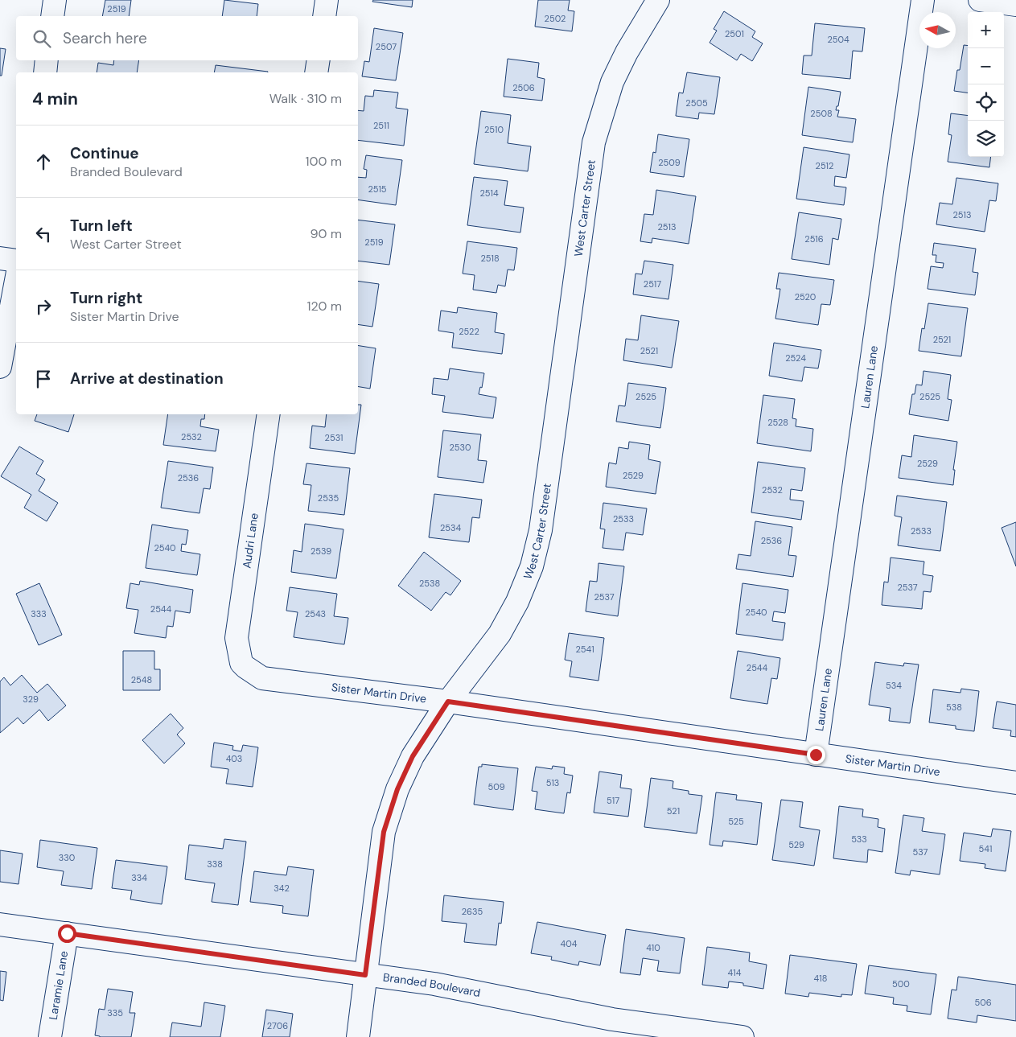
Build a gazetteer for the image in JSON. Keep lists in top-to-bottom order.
{
  "streets": {
    "street": [
      "West Carter Street",
      "Lauren Lane",
      "Audri Lane",
      "Sister Martin Drive",
      "Laramie Lane",
      "Branded Boulevard"
    ]
  },
  "crossings": [
    ["West Carter Street", "Sister Martin Drive"],
    ["West Carter Street", "Branded Boulevard"],
    ["Lauren Lane", "Sister Martin Drive"],
    ["Audri Lane", "Sister Martin Drive"],
    ["Laramie Lane", "Branded Boulevard"]
  ],
  "house_numbers": [
    "2519",
    "2502",
    "2501",
    "2504",
    "2507",
    "2506",
    "2505",
    "2508",
    "2511",
    "2510",
    "2509",
    "2512",
    "2515",
    "2514",
    "2513",
    "2513",
    "2516",
    "2519",
    "2518",
    "2517",
    "2520",
    "2522",
    "2521",
    "2521",
    "2524",
    "2525",
    "2525",
    "2528",
    "2532",
    "2531",
    "2530",
    "2529",
    "2529",
    "2536",
    "2532",
    "2535",
    "2533",
    "2534",
    "2533",
    "2536",
    "2540",
    "2539",
    "2538",
    "2537",
    "2537",
    "2544",
    "2540",
    "333",
    "2543",
    "2541",
    "2544",
    "2548",
    "534",
    "329",
    "538",
    "403",
    "513",
    "509",
    "517",
    "521",
    "525",
    "533",
    "529",
    "541",
    "537",
    "330",
    "338",
    "334",
    "342",
    "2635",
    "404",
    "410",
    "414",
    "418",
    "500",
    "506",
    "335",
    "2706"
  ],
  "north": "left",
  "page": {
    "map_buttons": ["+", "−"],
    "search": "Search here",
    "heading": ["4 min", "Walk · 310 m"],
    "list": [
      ["Continue", "Branded Boulevard", "100 m"],
      ["Turn left", "West Carter Street", "90 m"],
      ["Turn right", "Sister Martin Drive", "120 m"],
      "Arrive at destination"
    ]
  }
}
